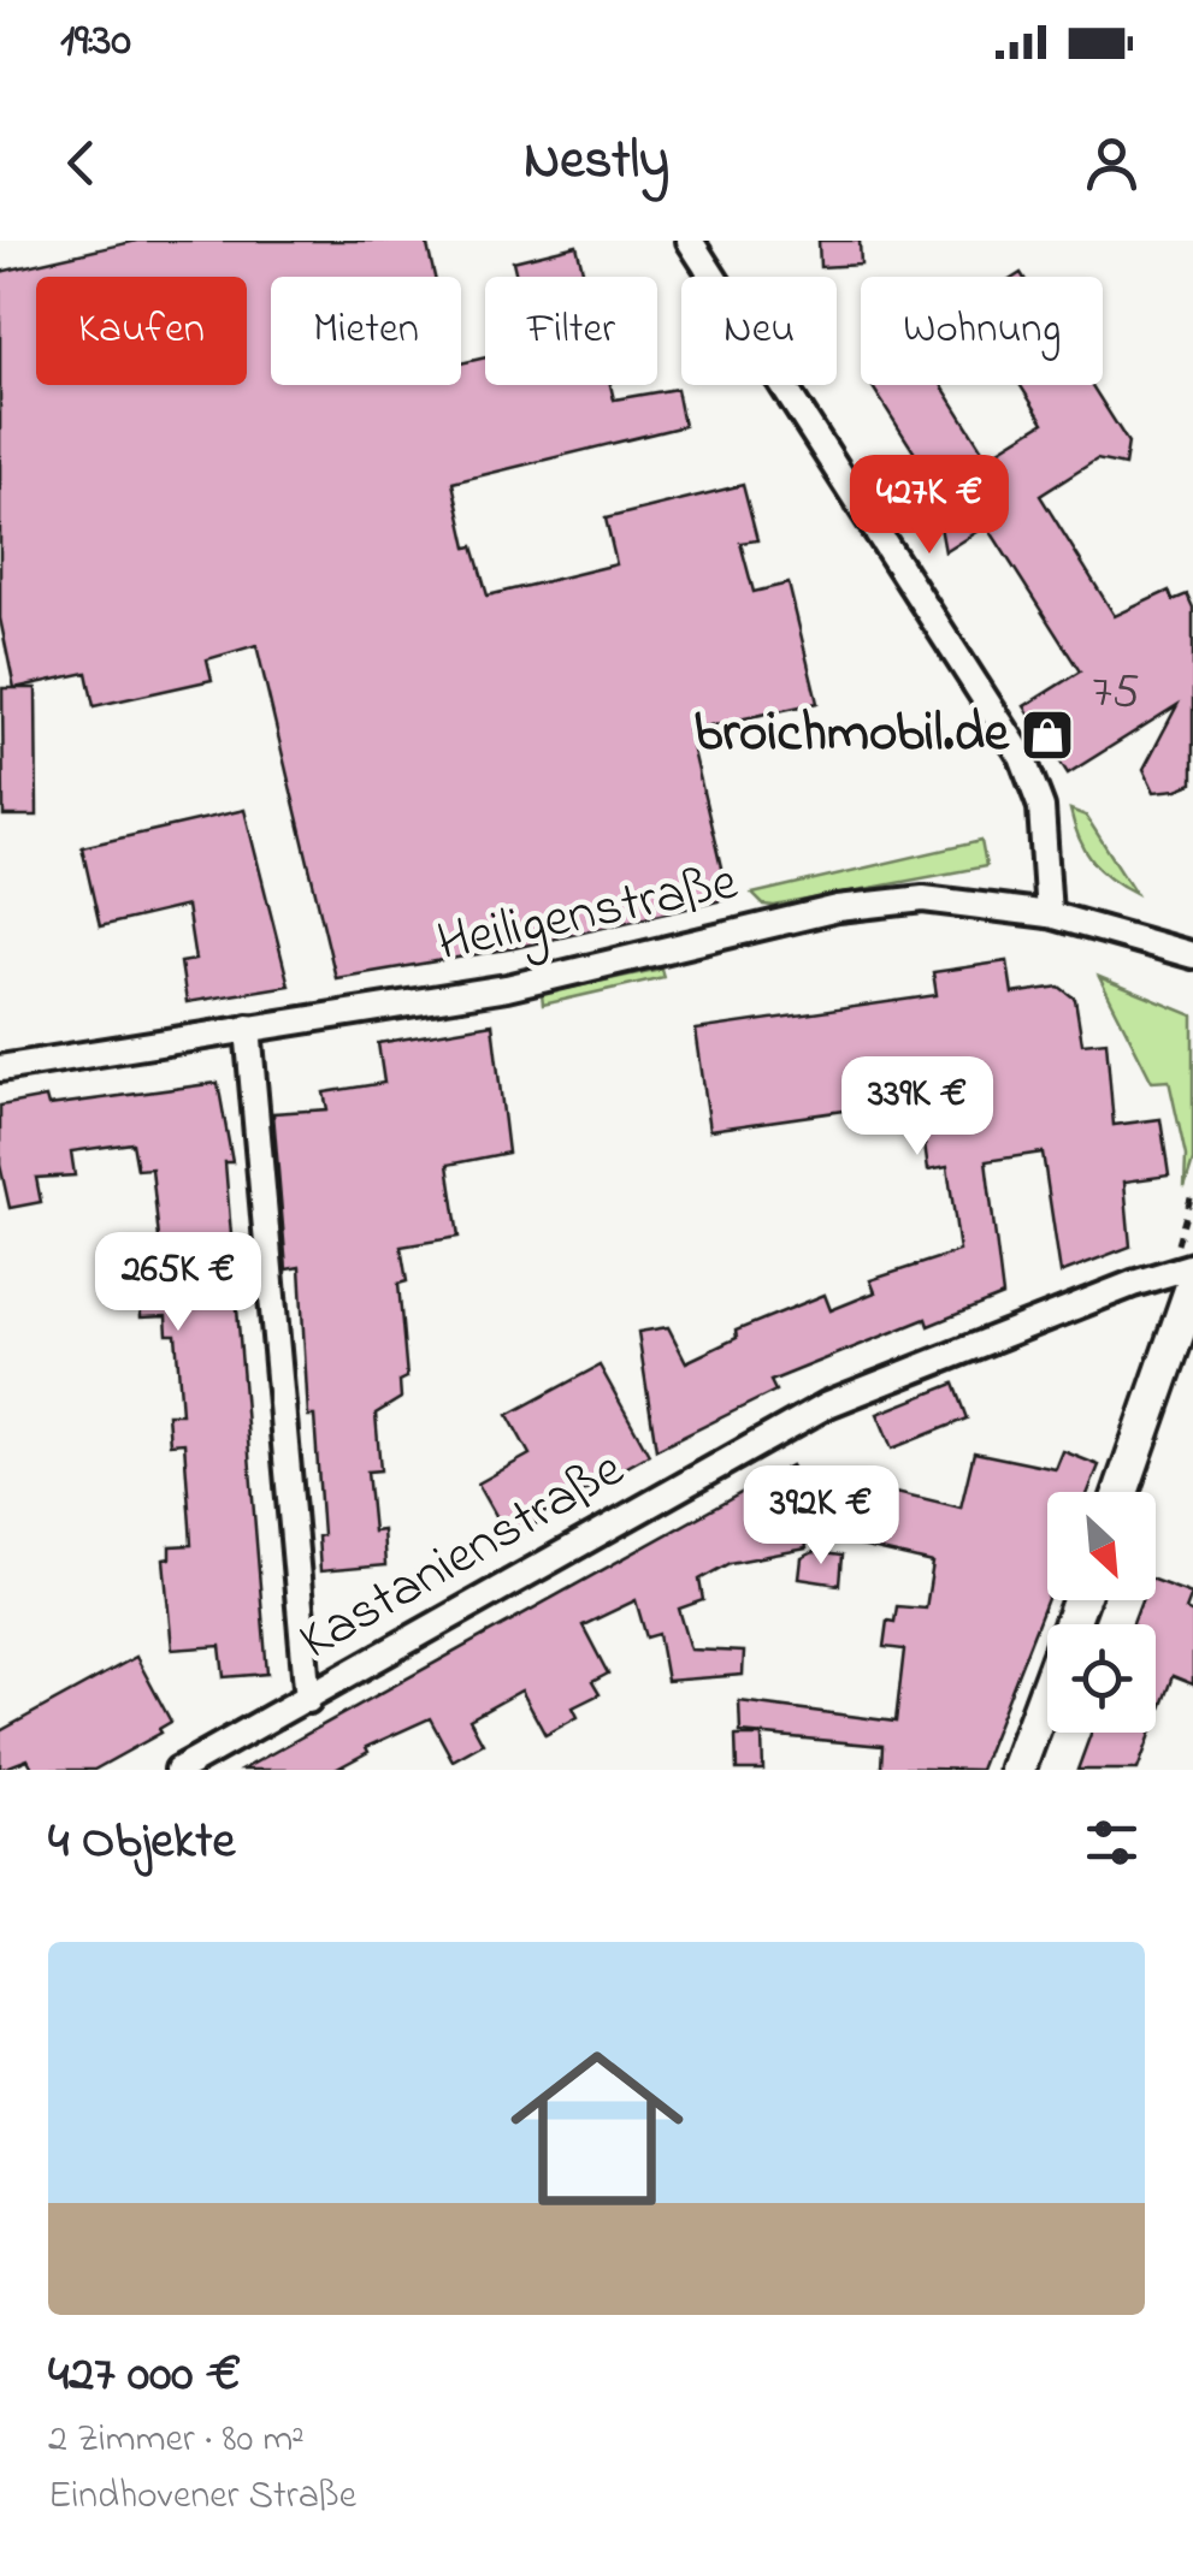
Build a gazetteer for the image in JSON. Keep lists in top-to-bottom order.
{
  "streets": {
    "street": ["Heiligenstraße", "Kastanienstraße"]
  },
  "places": {
    "shop": ["broichmobil.de"]
  },
  "house_numbers": ["75"],
  "north": "bottom right",
  "page": {
    "status": "19:30",
    "header": "Nestly",
    "chip": [
      "Kaufen",
      "Mieten",
      "Filter",
      "Neu",
      "Wohnung"
    ],
    "price": [
      "427K €",
      "339K €",
      "265K €",
      "392K €"
    ],
    "heading": "4 Objekte",
    "list": [
      {
        "name": "427 000 €",
        "note": "2 Zimmer · 80 m² · Eindhovener Straße"
      }
    ]
  }
}
